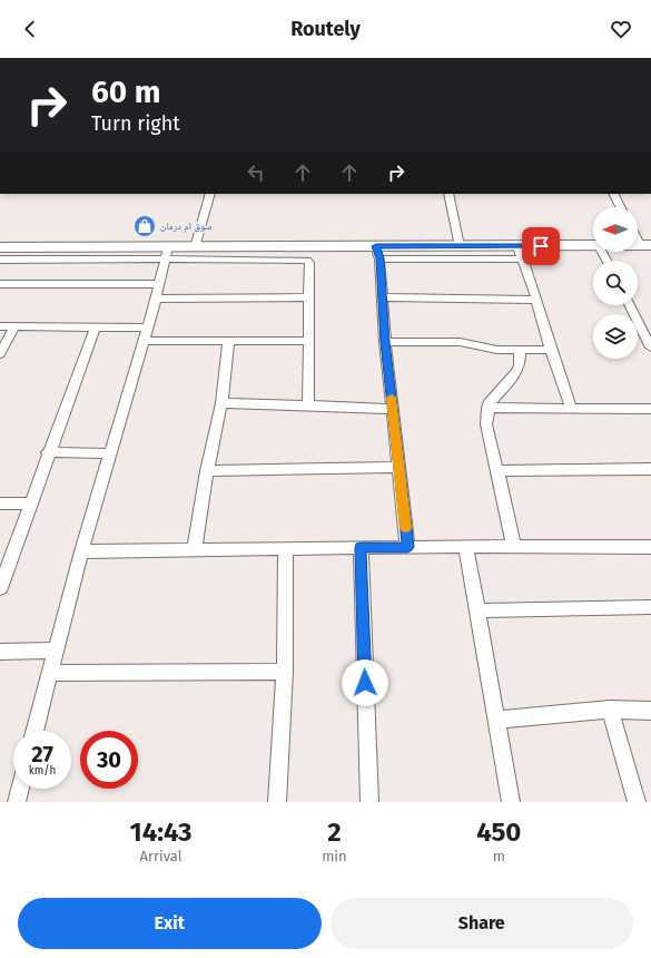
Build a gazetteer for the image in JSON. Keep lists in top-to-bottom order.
{
  "places": {
    "shop": ["سوق ام درمان"]
  },
  "north": "left",
  "page": {
    "header": "Routely",
    "turn": ["60 m", "Turn right"],
    "speed": "27 km/h",
    "limit": "30",
    "eta": [
      "14:43",
      "Arrival",
      "2",
      "min",
      "450",
      "m"
    ],
    "buttons": ["Exit", "Share"]
  }
}
